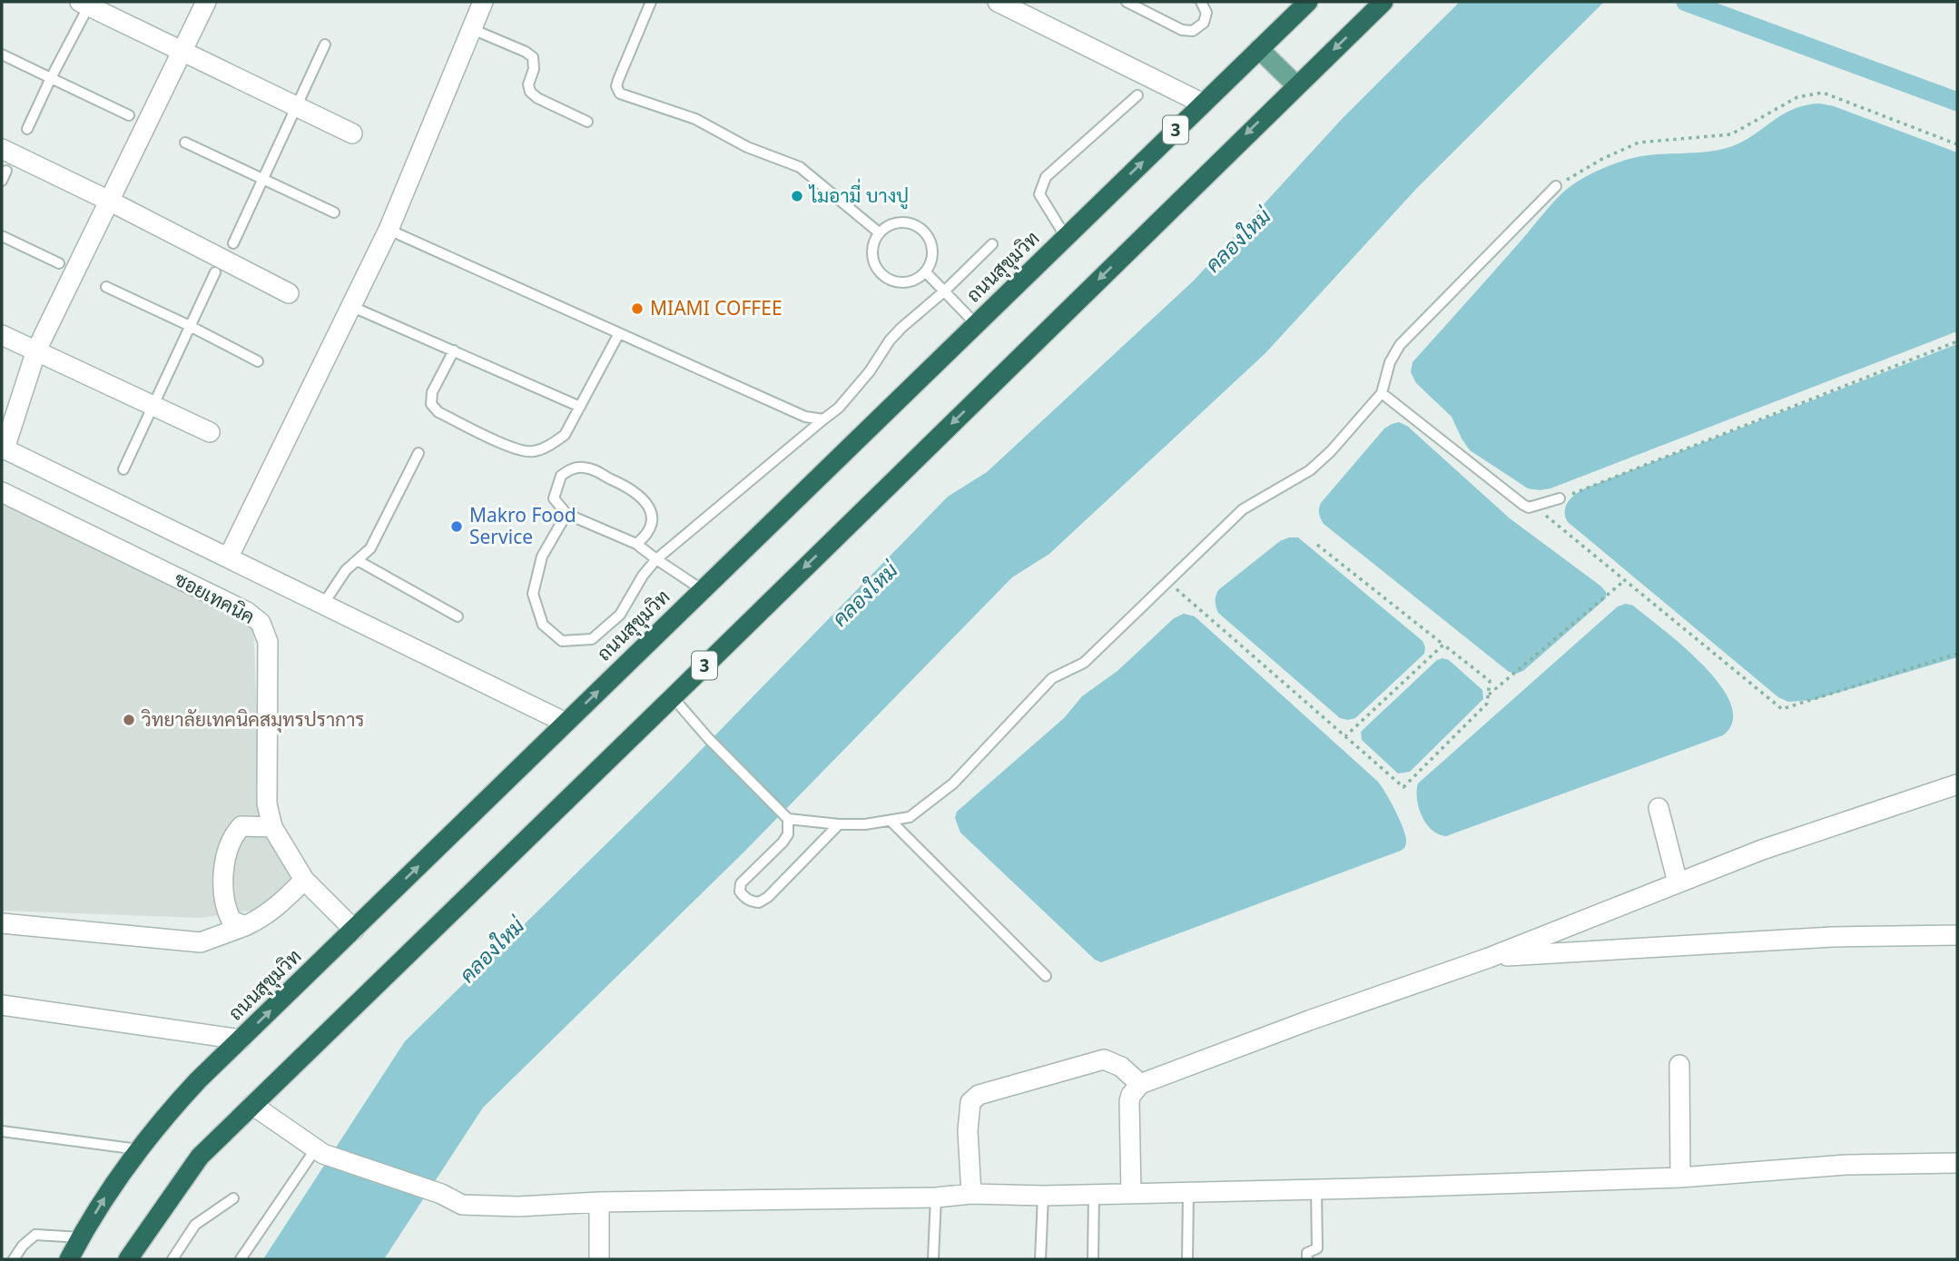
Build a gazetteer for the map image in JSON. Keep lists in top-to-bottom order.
{
  "streets": {
    "highway": ["3", "ถนนสุขุมวิท"],
    "street": ["ซอยเทคนิค"]
  },
  "crossings": [
    ["ถนนสุขุมวิท", "ซอยเทคนิค"]
  ],
  "water": ["คลองใหม่"],
  "places": [
    "ไมอามี่ บางปู",
    "MIAMI COFFEE",
    "Makro Food Service",
    "วิทยาลัยเทคนิคสมุทรปราการ"
  ]
}
